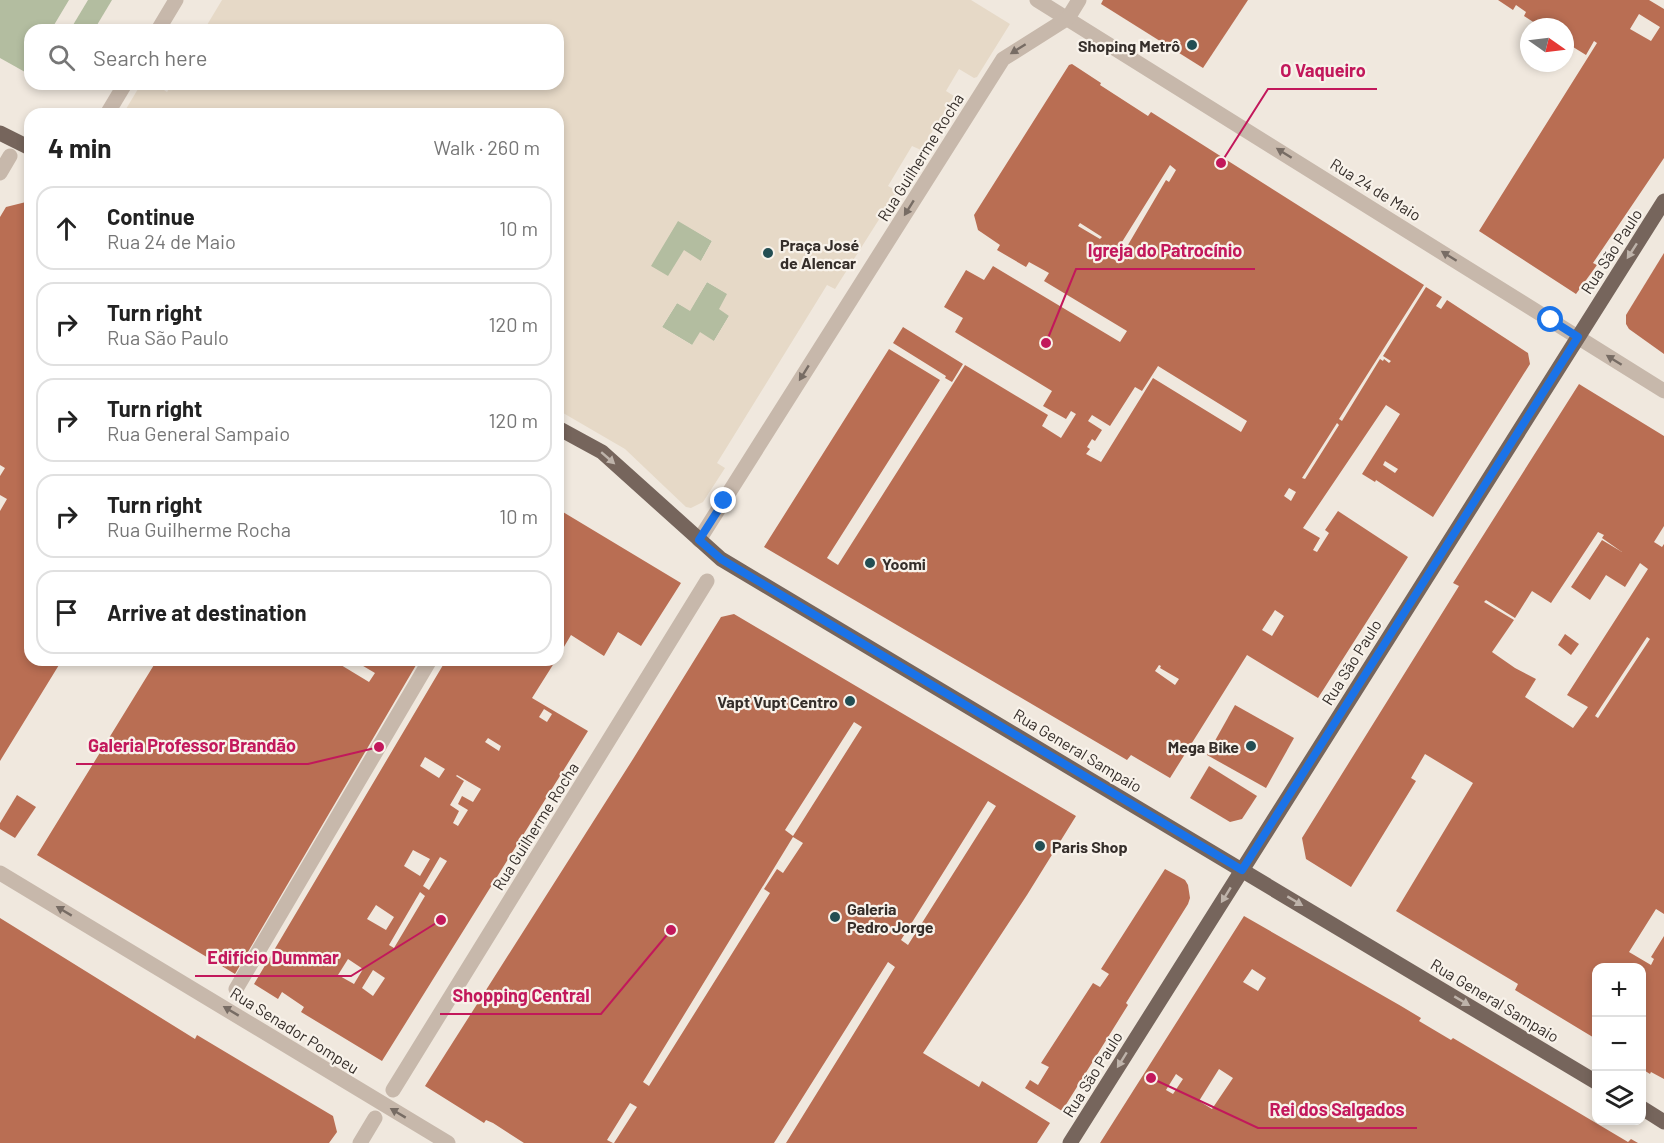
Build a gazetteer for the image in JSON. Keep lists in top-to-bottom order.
{
  "streets": {
    "main road": ["Rua São Paulo", "Rua General Sampaio"],
    "street": ["Rua Guilherme Rocha", "Rua 24 de Maio", "Rua Senador Pompeu"]
  },
  "crossings": [
    ["Rua Guilherme Rocha", "Rua 24 de Maio"],
    ["Rua Guilherme Rocha", "Rua General Sampaio"],
    ["Rua 24 de Maio", "Rua São Paulo"],
    ["Rua São Paulo", "Rua General Sampaio"]
  ],
  "one_way": [
    "Rua Guilherme Rocha",
    "Rua 24 de Maio",
    "Rua São Paulo",
    "Rua General Sampaio",
    "Rua Senador Pompeu"
  ],
  "places": [
    "Shoping Metrô",
    "O Vaqueiro",
    "Praça José de Alencar",
    "Igreja do Patrocínio",
    "Yoomi",
    "Vapt Vupt Centro",
    "Mega Bike",
    "Galeria Professor Brandão",
    "Paris Shop",
    "Galeria Pedro Jorge",
    "Edifício Dummar",
    "Shopping Central",
    "Rei dos Salgados"
  ],
  "north": "right",
  "page": {
    "search": "Search here",
    "heading": ["4 min", "Walk · 260 m"],
    "list": [
      ["Continue", "Rua 24 de Maio", "10 m"],
      ["Turn right", "Rua São Paulo", "120 m"],
      ["Turn right", "Rua General Sampaio", "120 m"],
      ["Turn right", "Rua Guilherme Rocha", "10 m"],
      "Arrive at destination"
    ],
    "map_buttons": ["+", "−"]
  }
}
